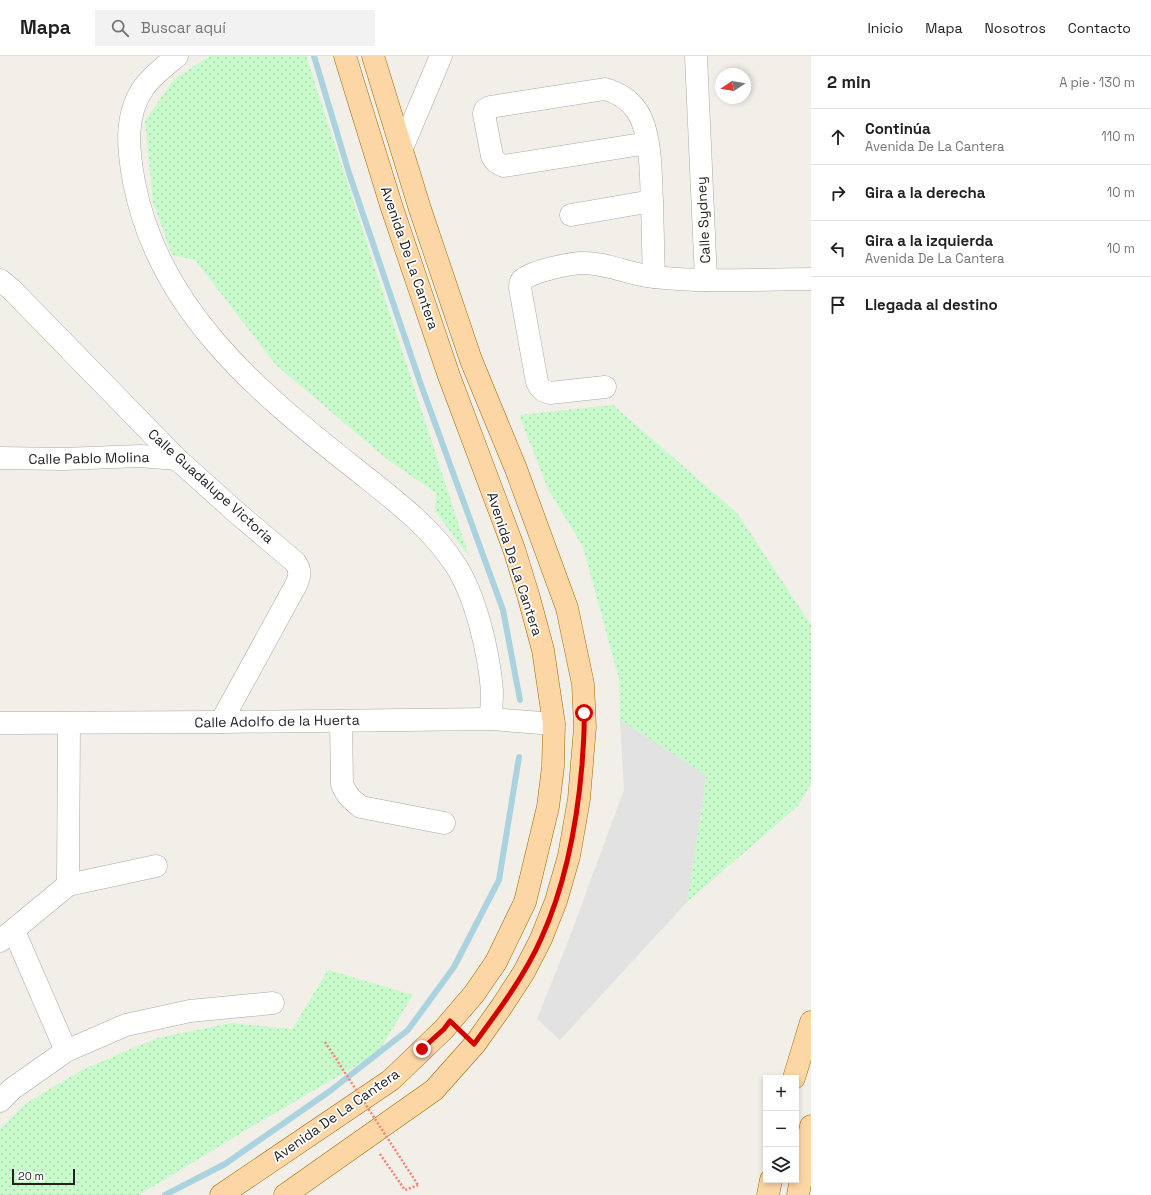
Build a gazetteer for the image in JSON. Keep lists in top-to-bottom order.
{
  "streets": {
    "main road": ["Avenida De La Cantera"],
    "street": [
      "Calle Sydney",
      "Calle Pablo Molina",
      "Calle Guadalupe Victoria",
      "Calle Adolfo de la Huerta"
    ]
  },
  "crossings": [
    ["Avenida De La Cantera", "Calle Adolfo de la Huerta"],
    ["Calle Pablo Molina", "Calle Guadalupe Victoria"],
    ["Calle Guadalupe Victoria", "Calle Adolfo de la Huerta"]
  ],
  "scale_bar": "20 m",
  "north": "left",
  "page": {
    "header": "Mapa",
    "search": "Buscar aquí",
    "nav": [
      "Inicio",
      "Mapa",
      "Nosotros",
      "Contacto"
    ],
    "heading": ["2 min", "A pie · 130 m"],
    "list": [
      ["Continúa", "Avenida De La Cantera", "110 m"],
      ["Gira a la derecha", "10 m"],
      ["Gira a la izquierda", "Avenida De La Cantera", "10 m"],
      "Llegada al destino"
    ],
    "map_buttons": ["+", "−"],
    "scale": "20 m"
  }
}
